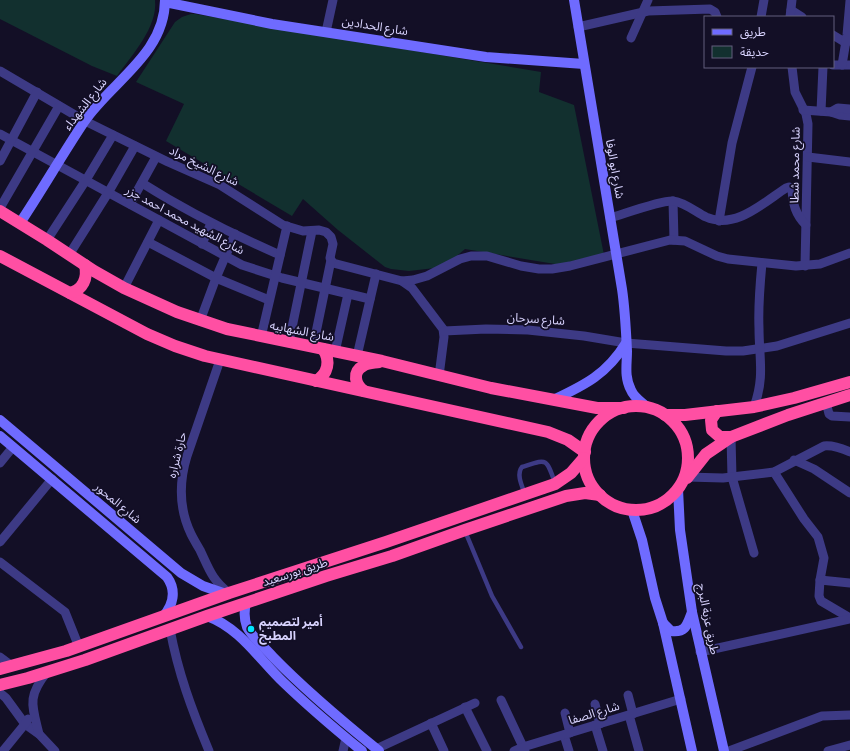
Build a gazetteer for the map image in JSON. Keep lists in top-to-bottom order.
{
  "streets": {
    "highway": ["شارع الشهابيه", "طريق بورسعيد"],
    "street": [
      "شارع الحدادين",
      "شارع الشهداء",
      "شارع محمد شطا",
      "شارع الشيخ مراد",
      "شارع ابو الوفا",
      "شارع الشهيد محمد احمد جزر",
      "شارع سرحان",
      "حارة شراره",
      "شارع المحور",
      "طريق عزبة البرج",
      "شارع الصفا"
    ]
  },
  "crossings": [
    ["شارع الحدادين", "شارع الشهداء"],
    ["شارع الحدادين", "شارع ابو الوفا"],
    ["شارع الشهداء", "شارع الشيخ مراد"],
    ["شارع الشهداء", "شارع الشهيد محمد احمد جزر"],
    ["شارع الشهداء", "شارع الشهابيه"],
    ["شارع ابو الوفا", "شارع سرحان"],
    ["شارع ابو الوفا", "شارع الشهابيه"],
    ["شارع ابو الوفا", "طريق بورسعيد"],
    ["شارع ابو الوفا", "طريق عزبة البرج"],
    ["شارع الشهابيه", "طريق بورسعيد"],
    ["شارع الشهابيه", "طريق عزبة البرج"],
    ["حارة شراره", "شارع المحور"],
    ["حارة شراره", "طريق بورسعيد"],
    ["شارع المحور", "طريق بورسعيد"],
    ["طريق بورسعيد", "طريق عزبة البرج"]
  ],
  "places": ["أمير لتصميم المطبخ"],
  "legend": ["طريق", "حديقة"]
}
